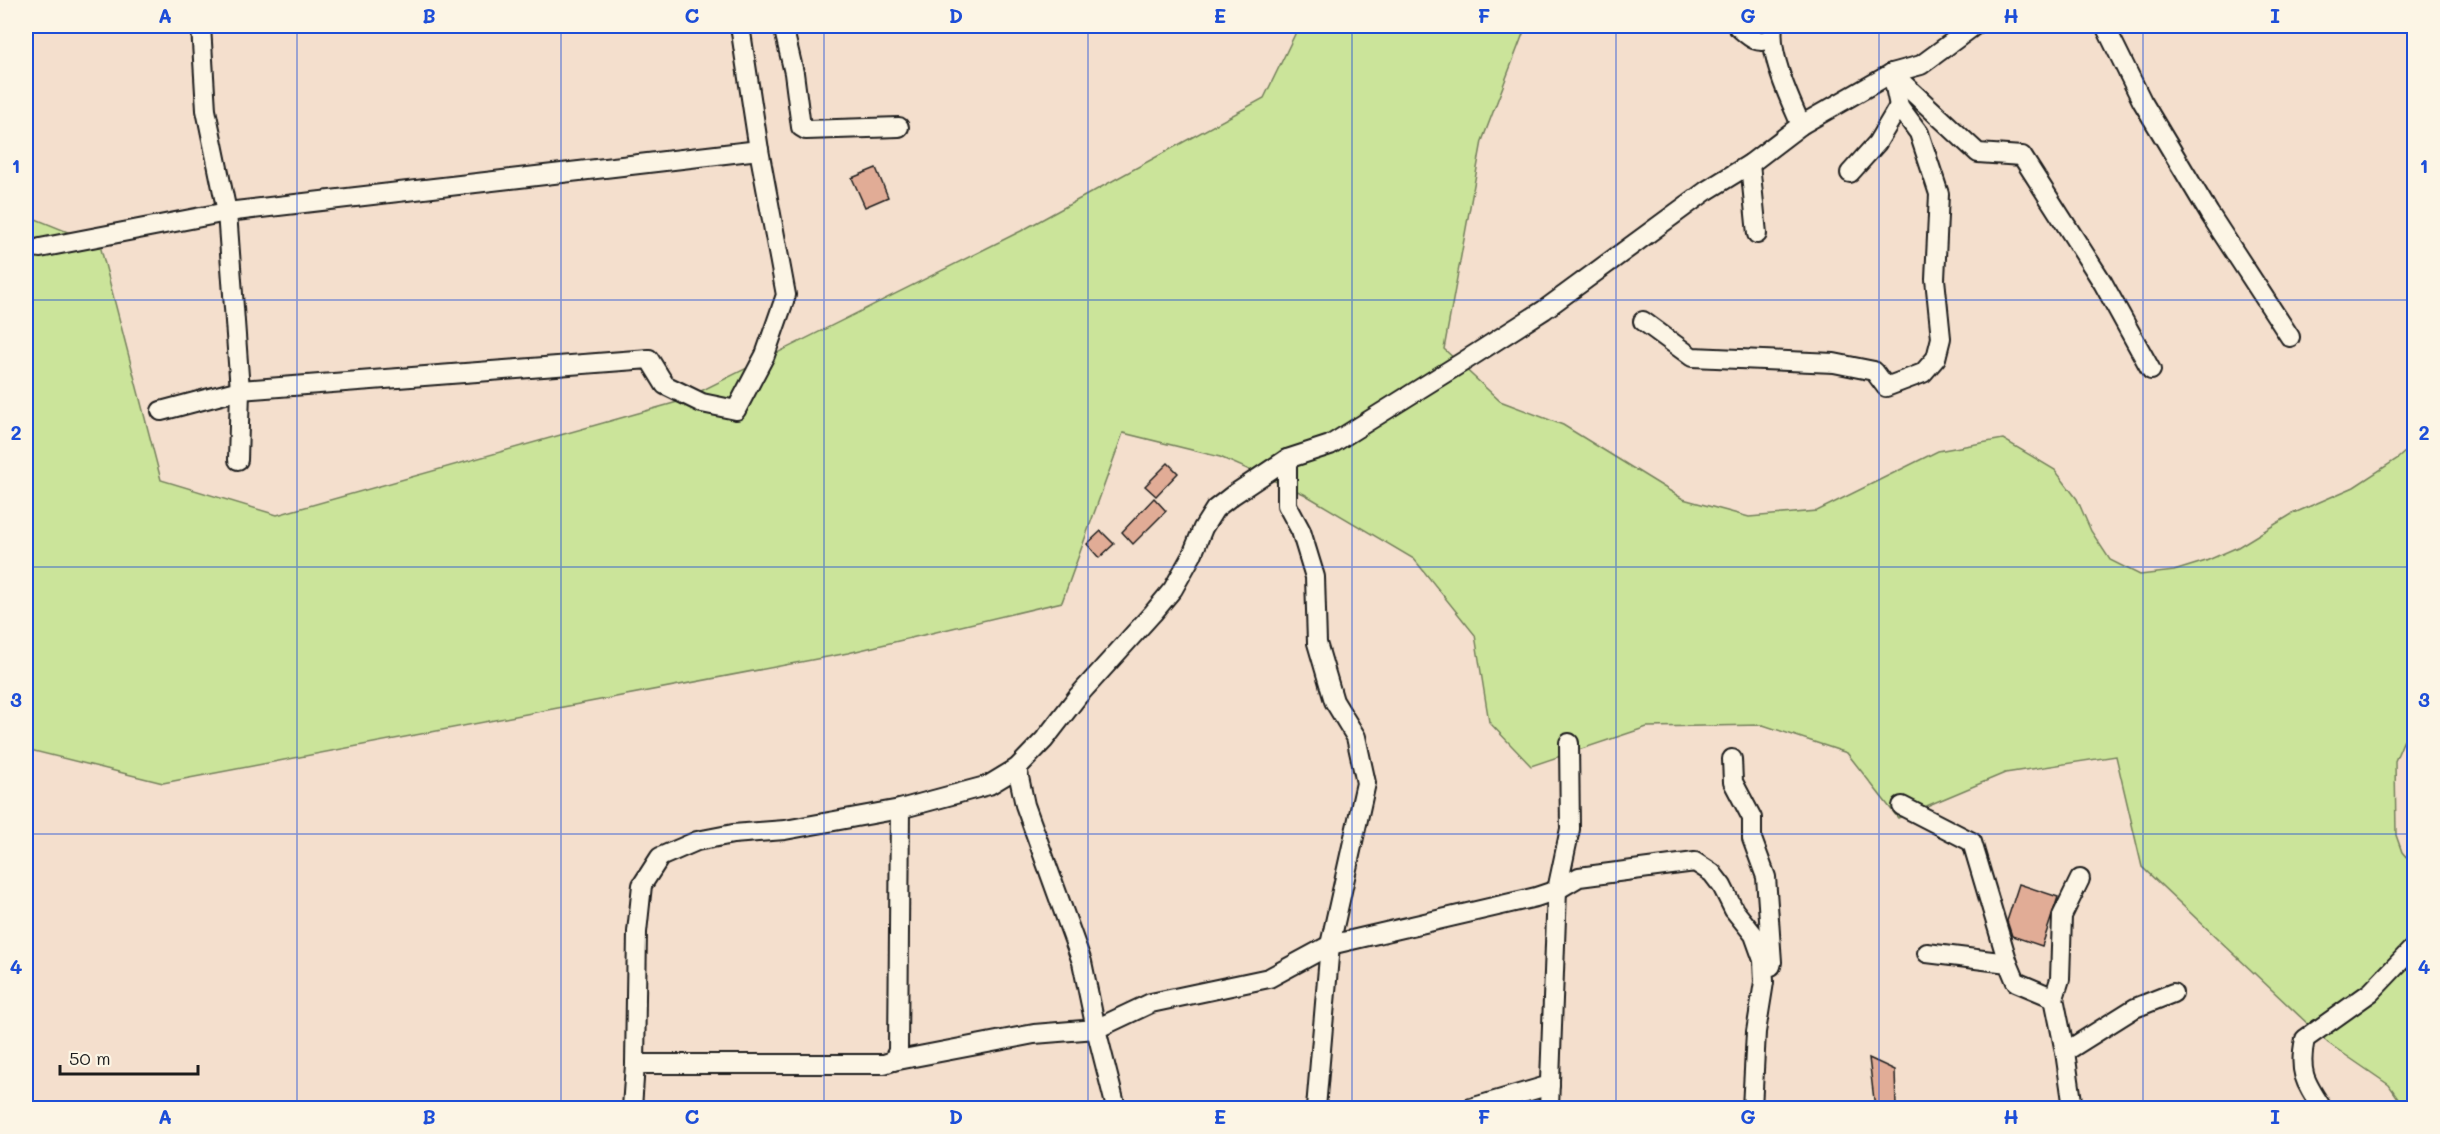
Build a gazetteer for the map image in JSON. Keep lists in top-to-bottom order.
{
  "scale_bar": "50 m",
  "grid": {
    "columns": [
      "A",
      "B",
      "C",
      "D",
      "E",
      "F",
      "G",
      "H",
      "I"
    ],
    "rows": [
      "1",
      "2",
      "3",
      "4"
    ]
  }
}
